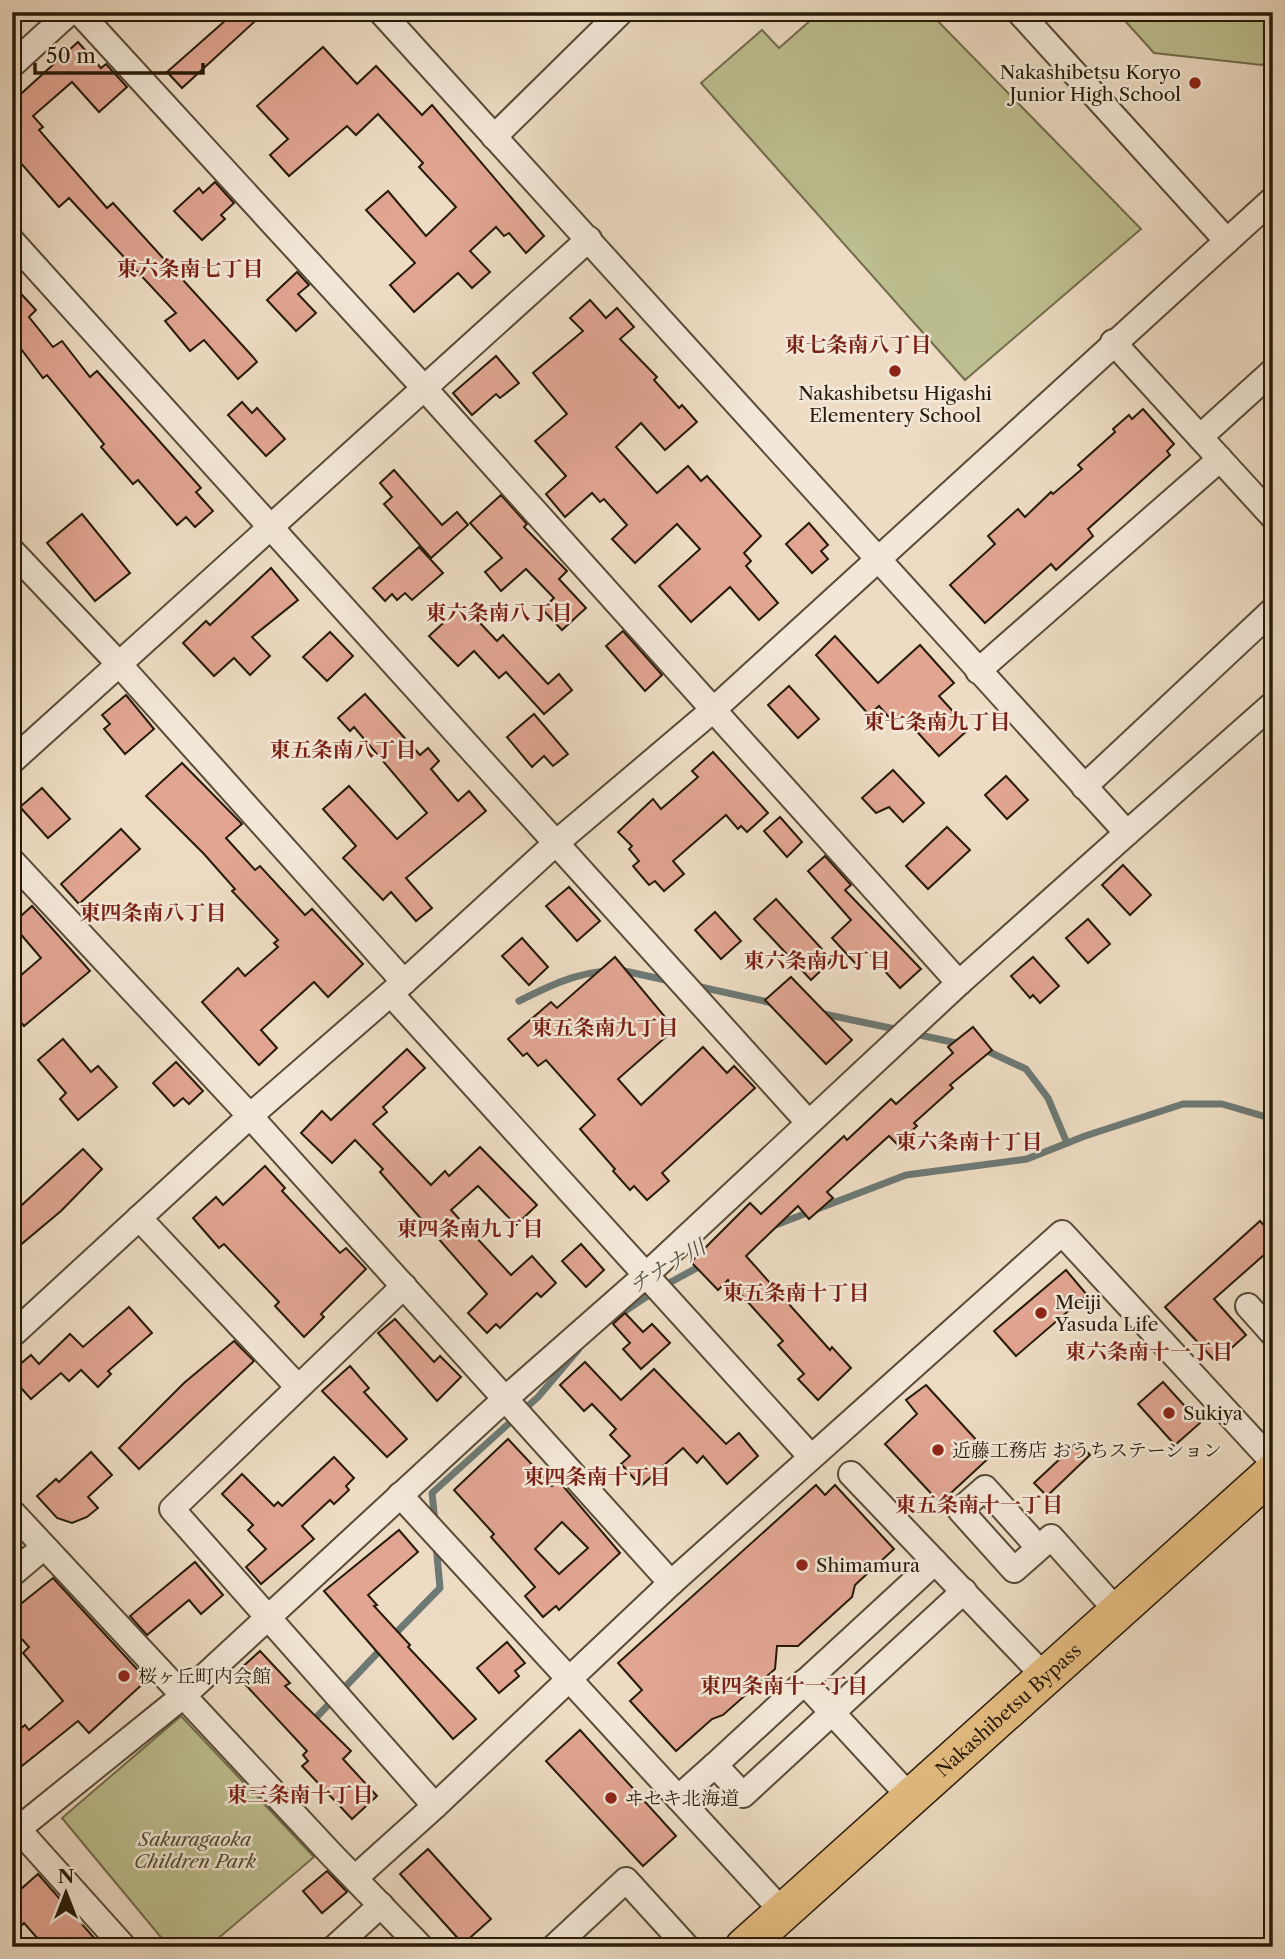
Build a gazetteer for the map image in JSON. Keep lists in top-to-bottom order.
{
  "streets": {
    "highway": ["Nakashibetsu Bypass"]
  },
  "districts": [
    "東六条南七丁目",
    "東七条南八丁目",
    "東六条南八丁目",
    "東七条南九丁目",
    "東五条南八丁目",
    "東四条南八丁目",
    "東六条南九丁目",
    "東五条南九丁目",
    "東六条南十丁目",
    "東四条南九丁目",
    "東五条南十丁目",
    "東六条南十一丁目",
    "東四条南十丁目",
    "東五条南十一丁目",
    "東四条南十一丁目",
    "東三条南十丁目"
  ],
  "water": ["チナナ川"],
  "parks": ["Sakuragaoka Children Park"],
  "places": [
    "Nakashibetsu Koryo Junior High School",
    "Nakashibetsu Higashi Elementery School",
    "Meiji Yasuda Life",
    "Sukiya",
    "近藤工務店 おうちステーション",
    "Shimamura",
    "桜ヶ丘町内会館",
    "ヰセキ北海道"
  ],
  "scale_bar": "50 m",
  "north": "top"
}
